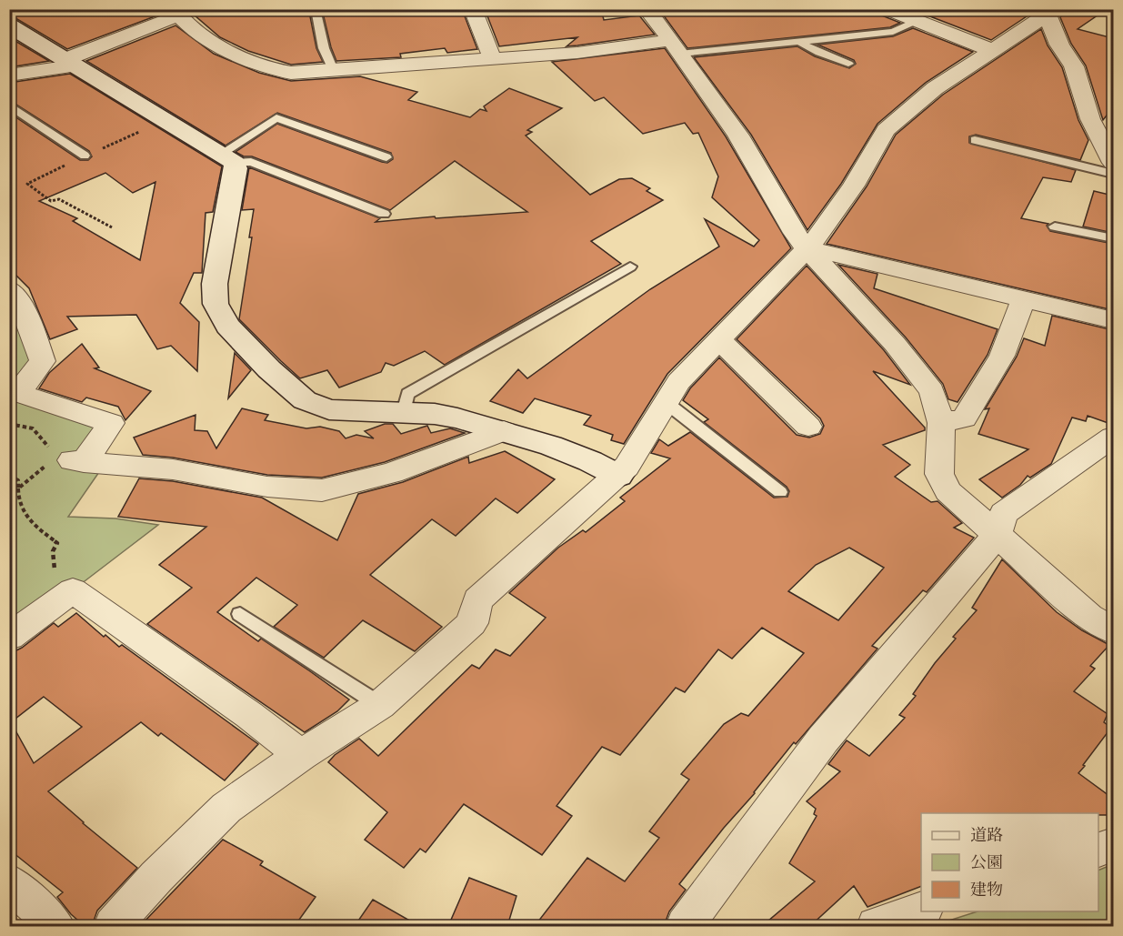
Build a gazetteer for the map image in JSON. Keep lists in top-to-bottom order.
{
  "legend": ["道路", "公園", "建物"]
}
